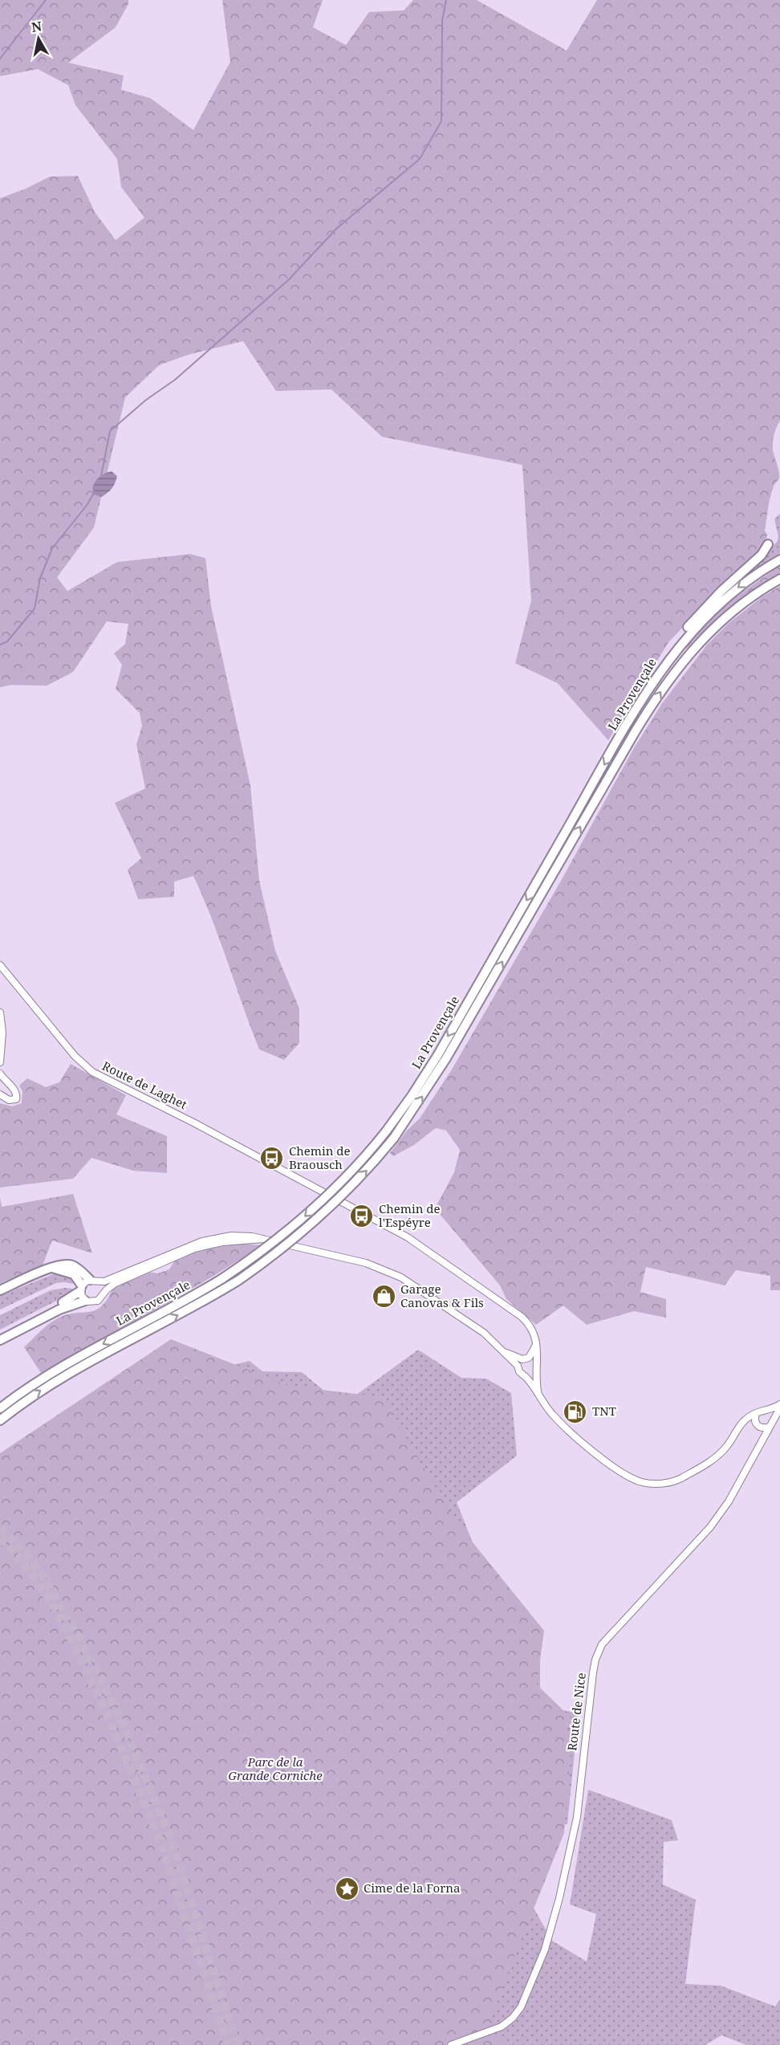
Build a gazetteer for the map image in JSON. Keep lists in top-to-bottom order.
{
  "streets": {
    "highway": ["La Provençale"],
    "main road": ["Route de Laghet", "Route de Nice"]
  },
  "parks": ["Parc de la Grande Corniche"],
  "places": {
    "bus stop": ["Chemin de Braousch", "Chemin de l'Espéyre"],
    "shop": ["Garage Canovas & Fils"],
    "fuel station": ["TNT"],
    "place": ["Cime de la Forna"]
  },
  "north": "top"
}
